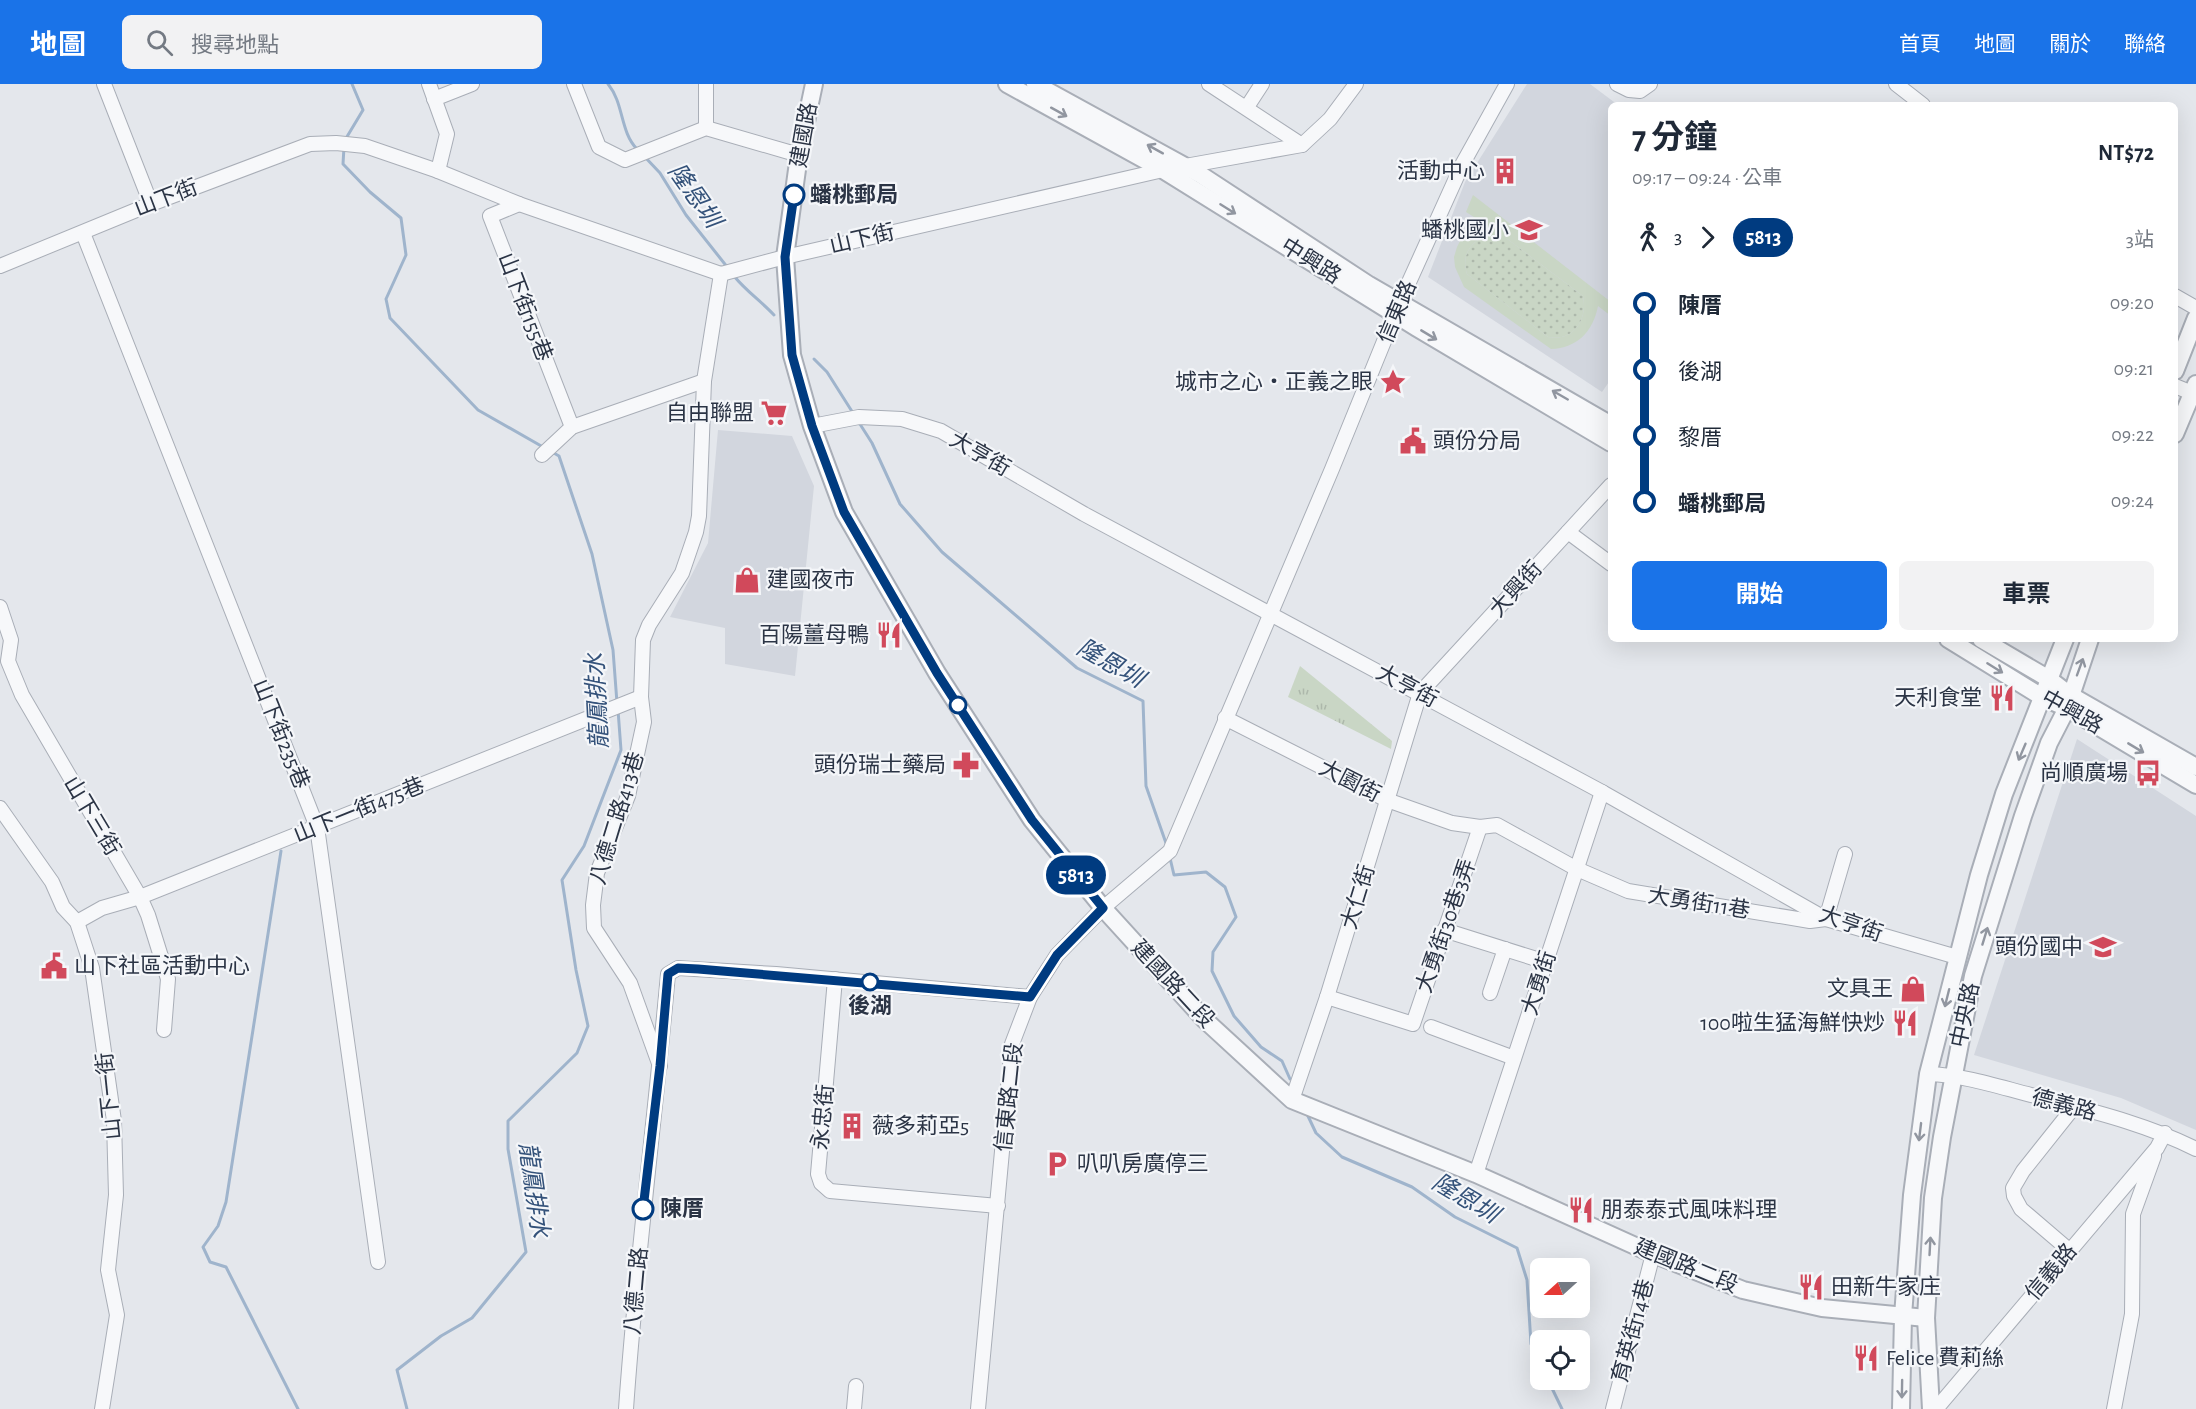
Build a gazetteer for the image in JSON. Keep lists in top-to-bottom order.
{
  "streets": {
    "street": [
      "建國路",
      "山下街",
      "中興路",
      "山下街155巷",
      "信東路",
      "大亨街",
      "大興街",
      "山下街235巷",
      "大園街",
      "山下一街475巷",
      "山下三街",
      "八德二路413巷",
      "大仁街",
      "大勇街11巷",
      "大勇街30巷3弄",
      "大勇街",
      "建國路二段",
      "中央路",
      "山下一街",
      "信東路二段",
      "德義路",
      "永忠街",
      "信義路",
      "八德二路",
      "育英街14巷"
    ]
  },
  "crossings": [
    ["建國路", "山下街"],
    ["建國路", "建國路二段"],
    ["山下街", "中興路"],
    ["山下街", "山下街235巷"],
    ["山下街", "八德二路413巷"],
    ["山下街", "建國路二段"],
    ["中興路", "信東路"],
    ["中興路", "中央路"],
    ["信東路", "大亨街"],
    ["信東路", "信東路二段"],
    ["大亨街", "大興街"],
    ["大亨街", "大仁街"],
    ["大亨街", "大勇街11巷"],
    ["大亨街", "大勇街"],
    ["大亨街", "建國路二段"],
    ["大亨街", "中央路"],
    ["大亨街", "信東路二段"],
    ["大興街", "大仁街"],
    ["山下街235巷", "山下一街475巷"],
    ["大園街", "大仁街"],
    ["大園街", "大勇街11巷"],
    ["大園街", "大勇街30巷3弄"],
    ["大園街", "大勇街"],
    ["大園街", "信東路二段"],
    ["山下一街475巷", "山下三街"],
    ["山下一街475巷", "八德二路413巷"],
    ["山下一街475巷", "山下一街"],
    ["八德二路413巷", "八德二路"],
    ["大仁街", "大勇街30巷3弄"],
    ["大仁街", "建國路二段"],
    ["大勇街11巷", "大勇街"],
    ["大勇街", "建國路二段"],
    ["建國路二段", "中央路"],
    ["建國路二段", "信東路二段"],
    ["建國路二段", "育英街14巷"],
    ["中央路", "德義路"],
    ["信東路二段", "永忠街"],
    ["德義路", "信義路"],
    ["永忠街", "八德二路"]
  ],
  "water": ["隆恩圳", "龍鳳排水"],
  "places": {
    "building": ["活動中心", "薇多莉亞5"],
    "other": ["蟠桃郵局", "後湖", "陳厝"],
    "school or university": ["蟠桃國小", "頭份國中"],
    "place": ["城市之心‧正義之眼"],
    "supermarket": ["自由聯盟"],
    "public building": ["頭份分局", "山下社區活動中心"],
    "shop": ["建國夜市", "文具王"],
    "restaurant": [
      "百陽薑母鴨",
      "天利食堂",
      "100啦生猛海鮮快炒",
      "朋泰泰式風味料理",
      "田新牛家庄",
      "Felice 費莉絲"
    ],
    "pharmacy": ["頭份瑞士藥局"],
    "bus stop": ["尚順廣場"],
    "parking": ["叭叭房廣停三"]
  },
  "lines": ["bus line 5813"],
  "north": "left",
  "page": {
    "header": "地圖",
    "search": "搜尋地點",
    "nav": [
      "首頁",
      "地圖",
      "關於",
      "聯絡"
    ],
    "on_map": "5813",
    "heading": ["7 分鐘", "09:17 – 09:24 · 公車", "NT$72"],
    "legs": ["3", "5813", "3站"],
    "list": [
      {
        "name": "陳厝",
        "value": "09:20"
      },
      {
        "name": "後湖",
        "value": "09:21"
      },
      {
        "name": "黎厝",
        "value": "09:22"
      },
      {
        "name": "蟠桃郵局",
        "value": "09:24"
      }
    ],
    "buttons": ["開始", "車票"]
  }
}
